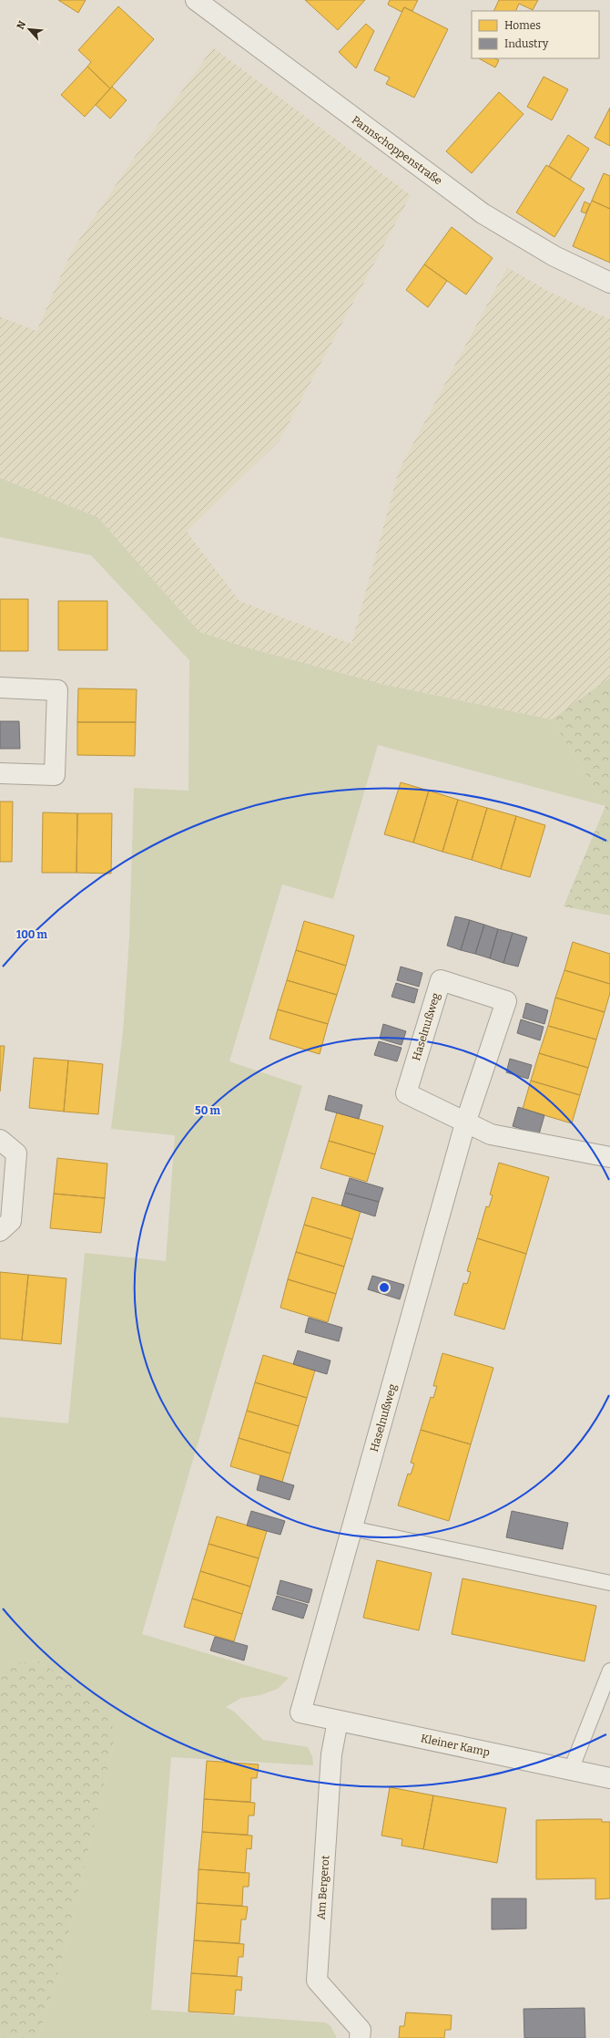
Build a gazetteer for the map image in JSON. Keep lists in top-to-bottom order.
{
  "streets": {
    "street": [
      "Pannschoppenstraße",
      "Haselnußweg",
      "Kleiner Kamp",
      "Am Bergerot"
    ]
  },
  "crossings": [
    ["Haselnußweg", "Kleiner Kamp"],
    ["Kleiner Kamp", "Am Bergerot"]
  ],
  "legend": ["Homes", "Industry"],
  "north": "top left",
  "rings": ["100 m", "50 m"]
}
